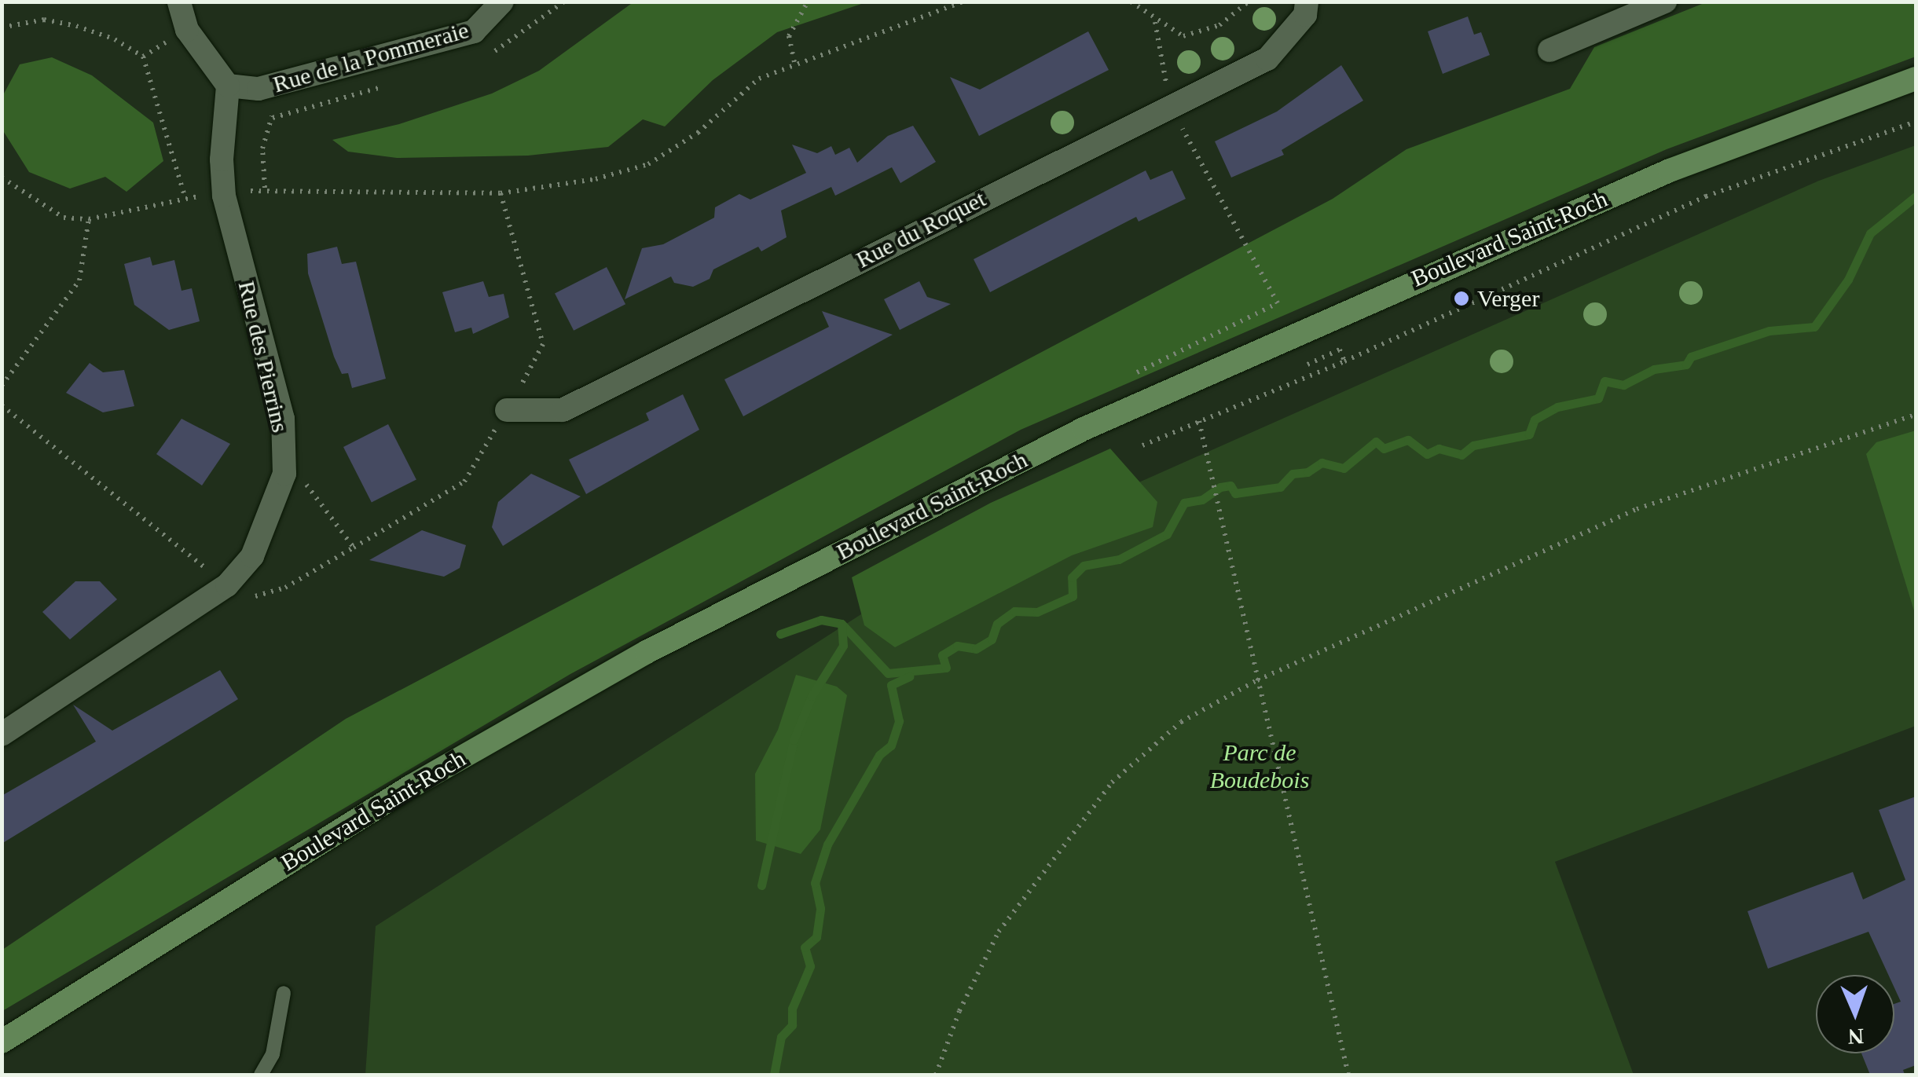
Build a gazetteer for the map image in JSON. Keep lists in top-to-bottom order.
{
  "streets": {
    "main road": ["Boulevard Saint-Roch"],
    "street": ["Rue de la Pommeraie", "Rue du Roquet", "Rue des Pierrins"]
  },
  "crossings": [
    ["Rue de la Pommeraie", "Rue des Pierrins"]
  ],
  "parks": ["Parc de Boudebois"],
  "places": ["Verger"],
  "north": "bottom"
}
